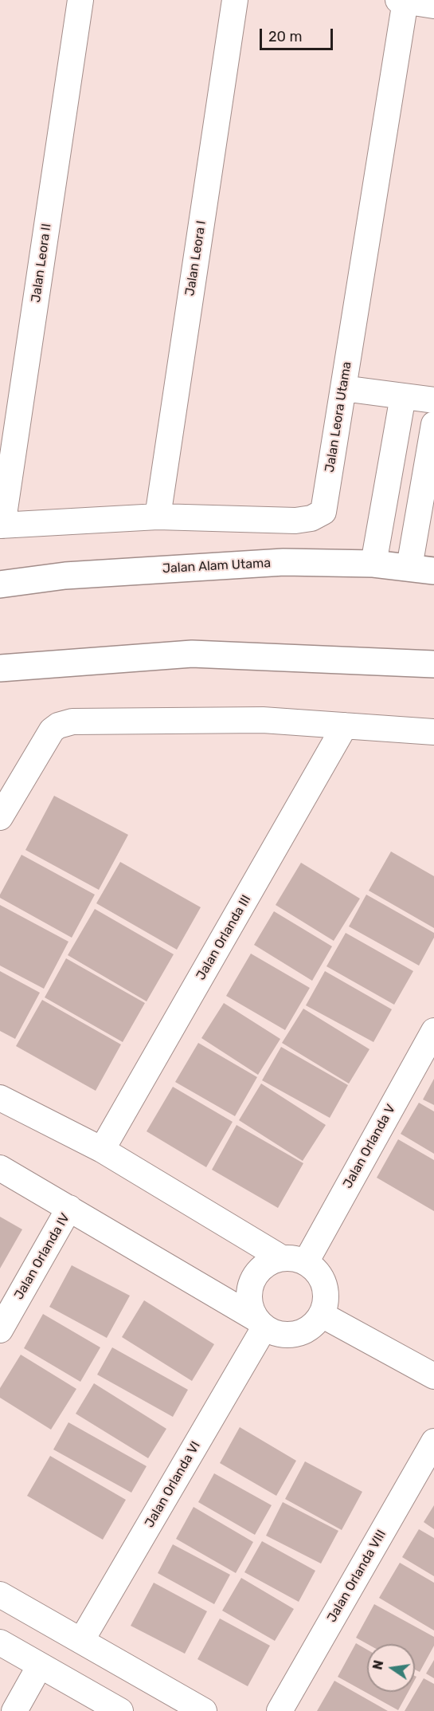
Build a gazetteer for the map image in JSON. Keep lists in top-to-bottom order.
{
  "streets": {
    "main road": ["Jalan Alam Utama"],
    "street": [
      "Jalan Leora I",
      "Jalan Leora II",
      "Jalan Leora Utama",
      "Jalan Orlanda III",
      "Jalan Orlanda V",
      "Jalan Orlanda IV",
      "Jalan Orlanda VI",
      "Jalan Orlanda VIII"
    ]
  },
  "crossings": [
    ["Jalan Leora I", "Jalan Leora Utama"],
    ["Jalan Leora II", "Jalan Leora Utama"],
    ["Jalan Orlanda V", "Jalan Orlanda VI"]
  ],
  "scale_bar": "20 m",
  "north": "left"
}
